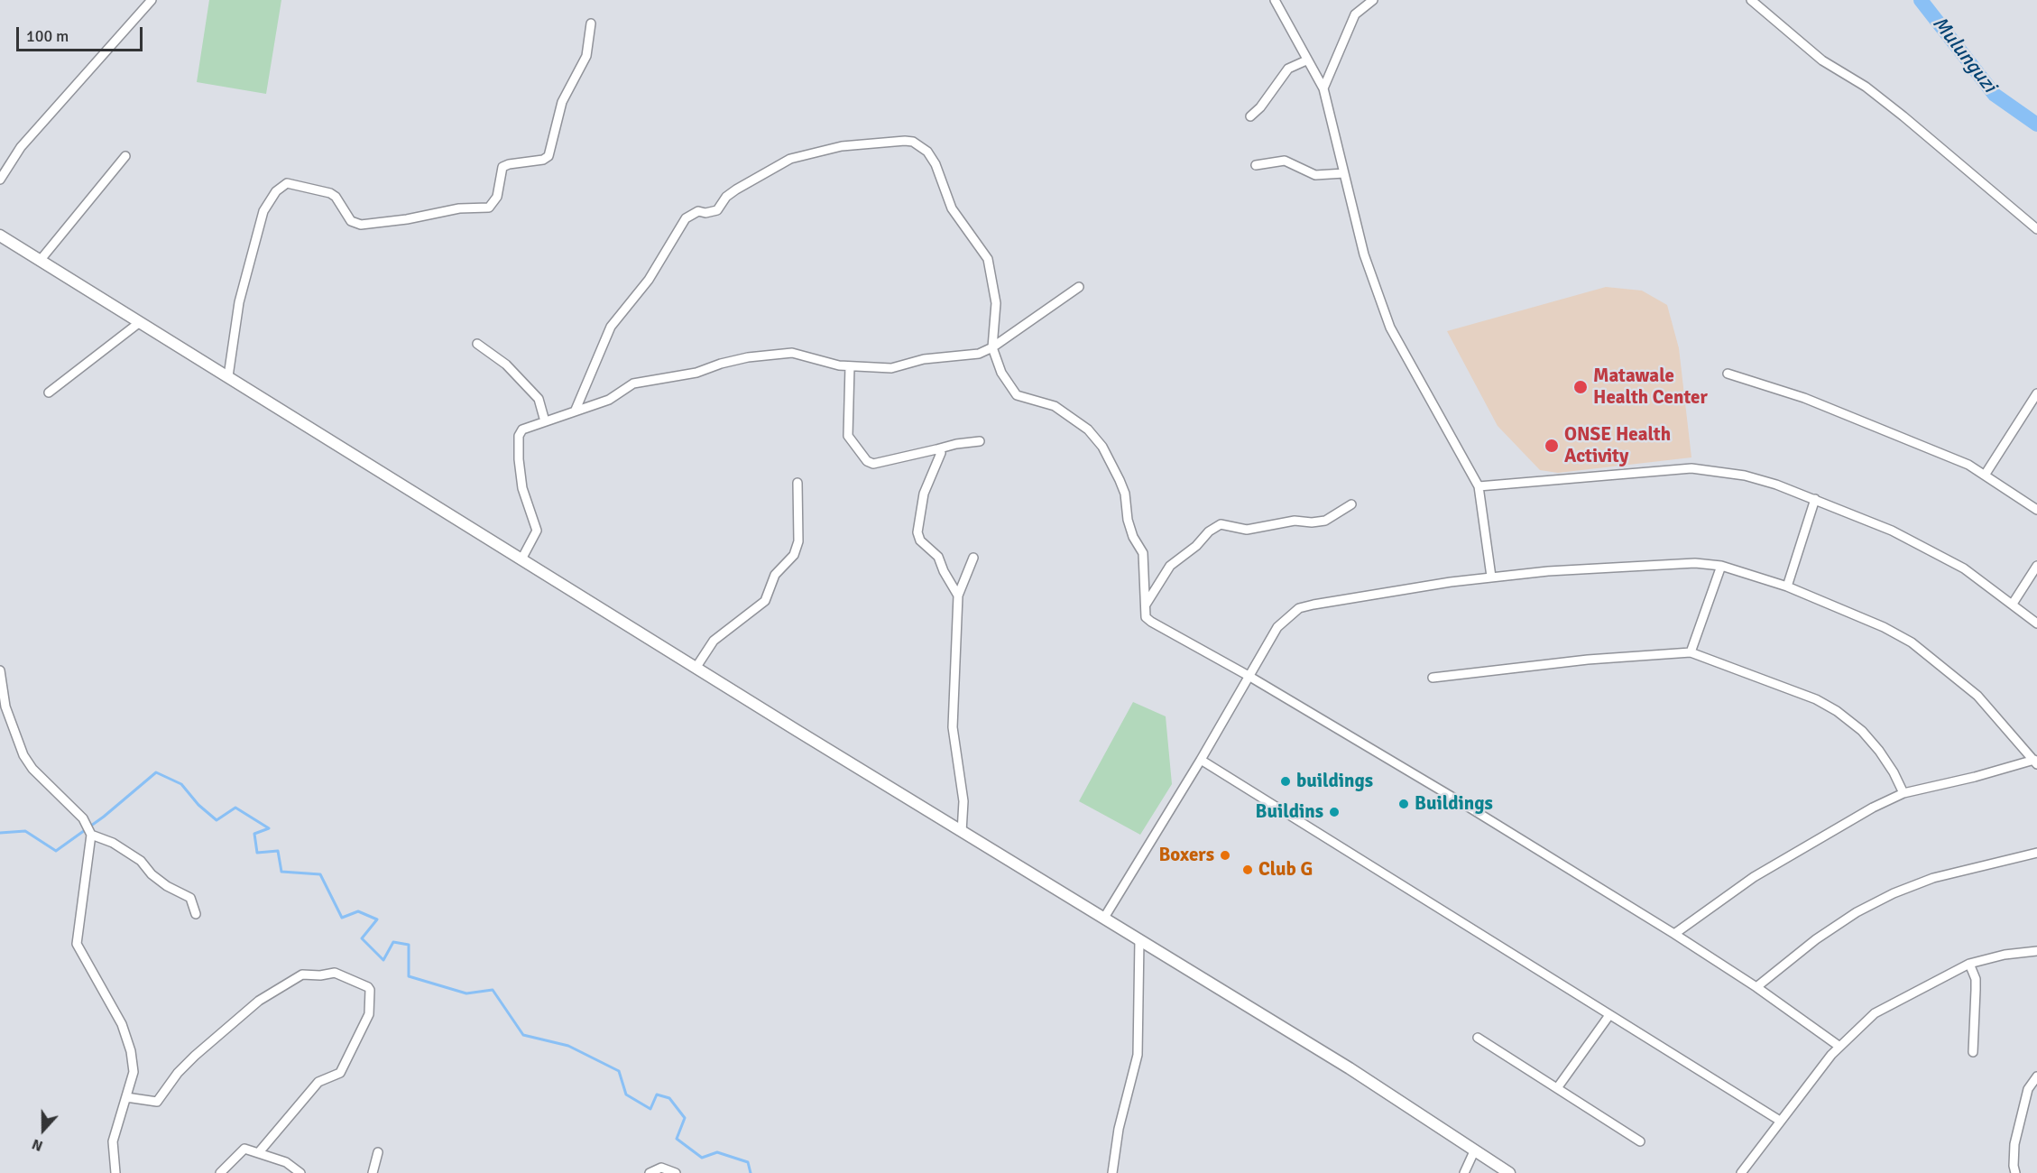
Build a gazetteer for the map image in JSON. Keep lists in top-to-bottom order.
{
  "water": ["Mulunguzi"],
  "places": [
    "Matawale Health Center",
    "ONSE Health Activity",
    "buildings",
    "Buildings",
    "Buildins",
    "Boxers",
    "Club G"
  ],
  "scale_bar": "100 m",
  "north": "bottom"
}
